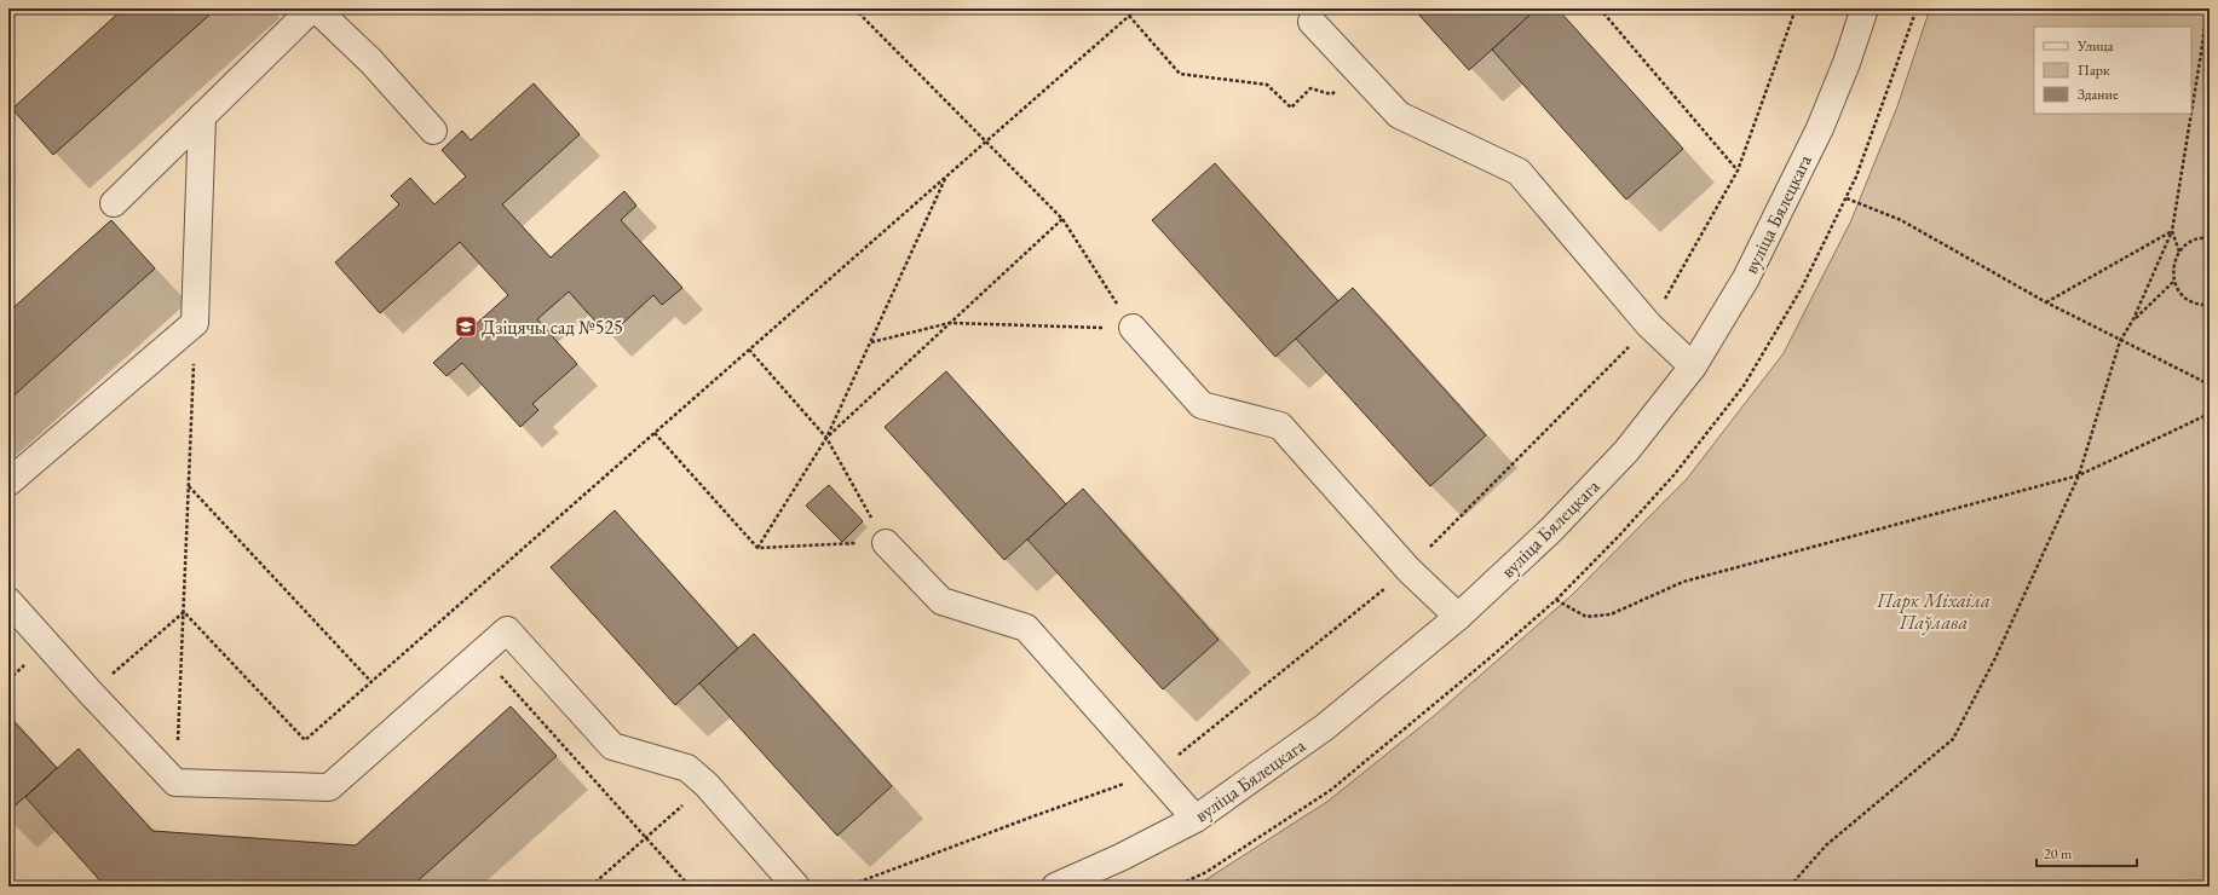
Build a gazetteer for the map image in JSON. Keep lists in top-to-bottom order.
{
  "streets": {
    "street": ["вуліца Бялецкага"]
  },
  "parks": ["Парк Міхаіла Паўлава"],
  "places": {
    "school or university": ["Дзіцячы сад №525"]
  },
  "legend": ["Улица", "Парк", "Здание"],
  "scale_bar": "20 m"
}
